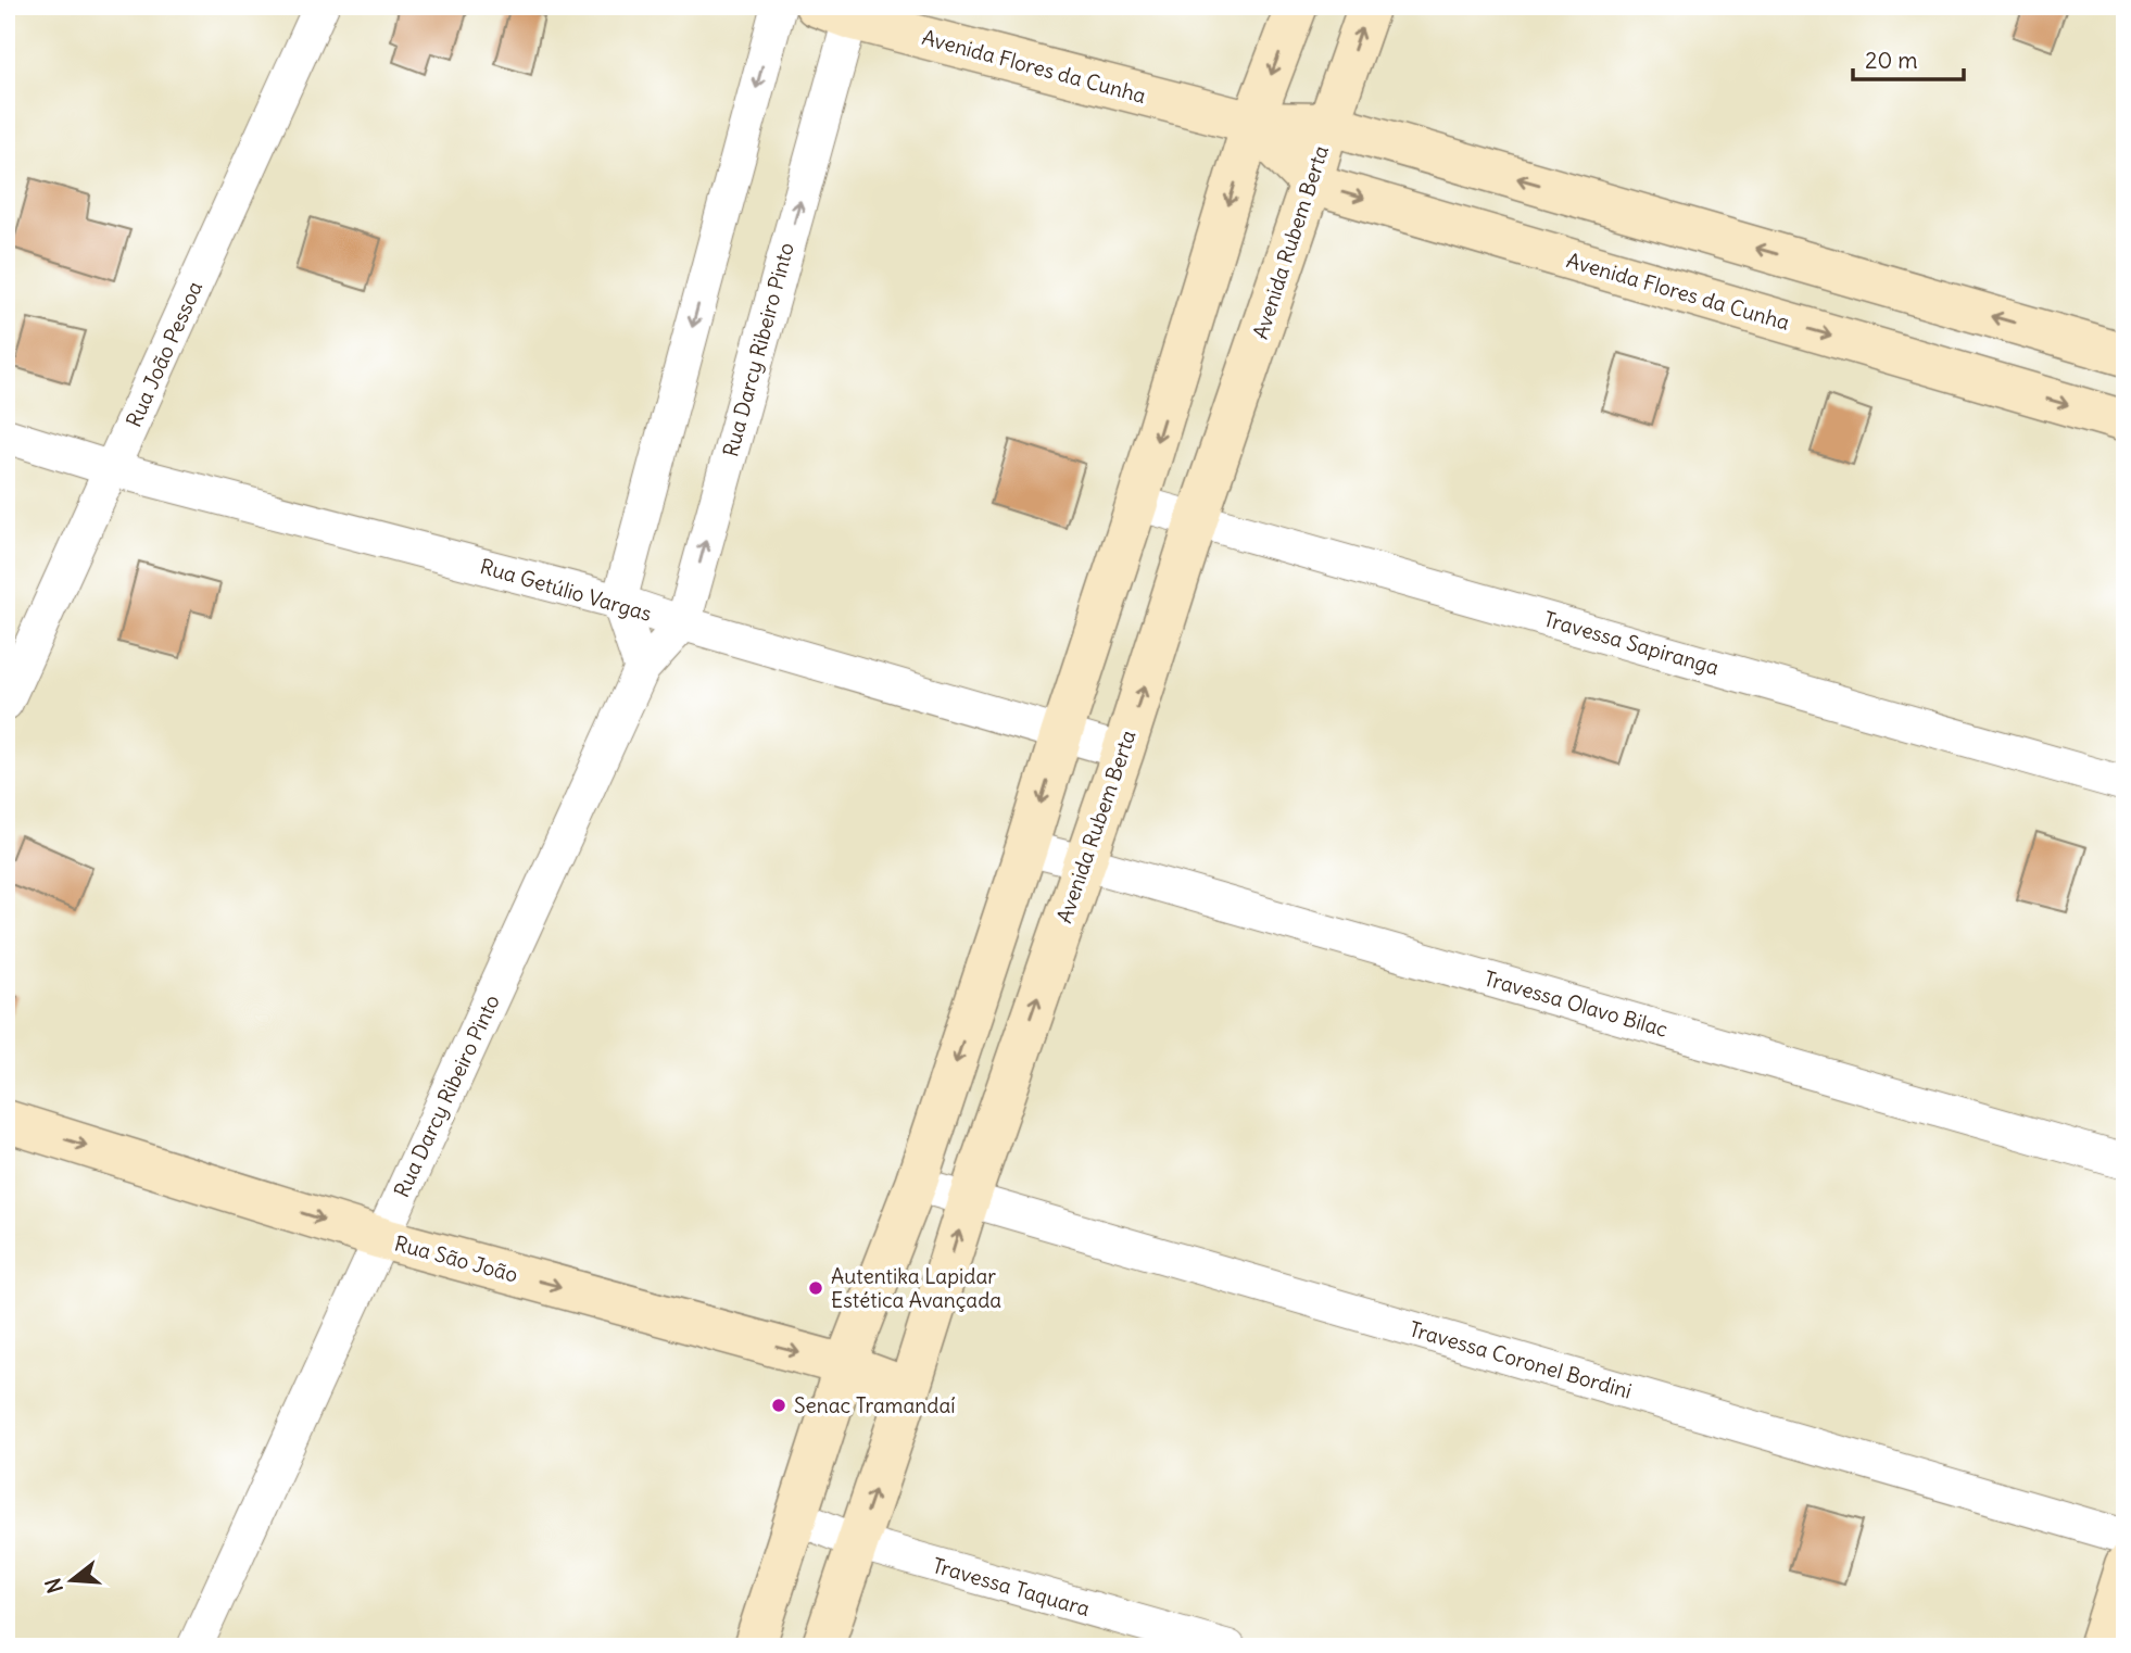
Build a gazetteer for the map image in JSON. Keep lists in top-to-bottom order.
{
  "streets": {
    "main road": ["Avenida Flores da Cunha", "Avenida Rubem Berta", "Rua São João"],
    "street": [
      "Rua Darcy Ribeiro Pinto",
      "Rua João Pessoa",
      "Rua Getúlio Vargas",
      "Travessa Sapiranga",
      "Travessa Olavo Bilac",
      "Travessa Coronel Bordini",
      "Travessa Taquara"
    ]
  },
  "crossings": [
    ["Avenida Flores da Cunha", "Avenida Rubem Berta"],
    ["Avenida Flores da Cunha", "Rua Darcy Ribeiro Pinto"],
    ["Avenida Rubem Berta", "Rua Getúlio Vargas"],
    ["Avenida Rubem Berta", "Travessa Sapiranga"],
    ["Avenida Rubem Berta", "Travessa Olavo Bilac"],
    ["Avenida Rubem Berta", "Rua São João"],
    ["Avenida Rubem Berta", "Travessa Coronel Bordini"],
    ["Avenida Rubem Berta", "Travessa Taquara"],
    ["Rua Darcy Ribeiro Pinto", "Rua Getúlio Vargas"],
    ["Rua Darcy Ribeiro Pinto", "Rua São João"],
    ["Rua João Pessoa", "Rua Getúlio Vargas"]
  ],
  "one_way": ["Rua São João"],
  "places": ["Autentika Lapidar Estética Avançada", "Senac Tramandaí"],
  "scale_bar": "20 m",
  "north": "left"
}
